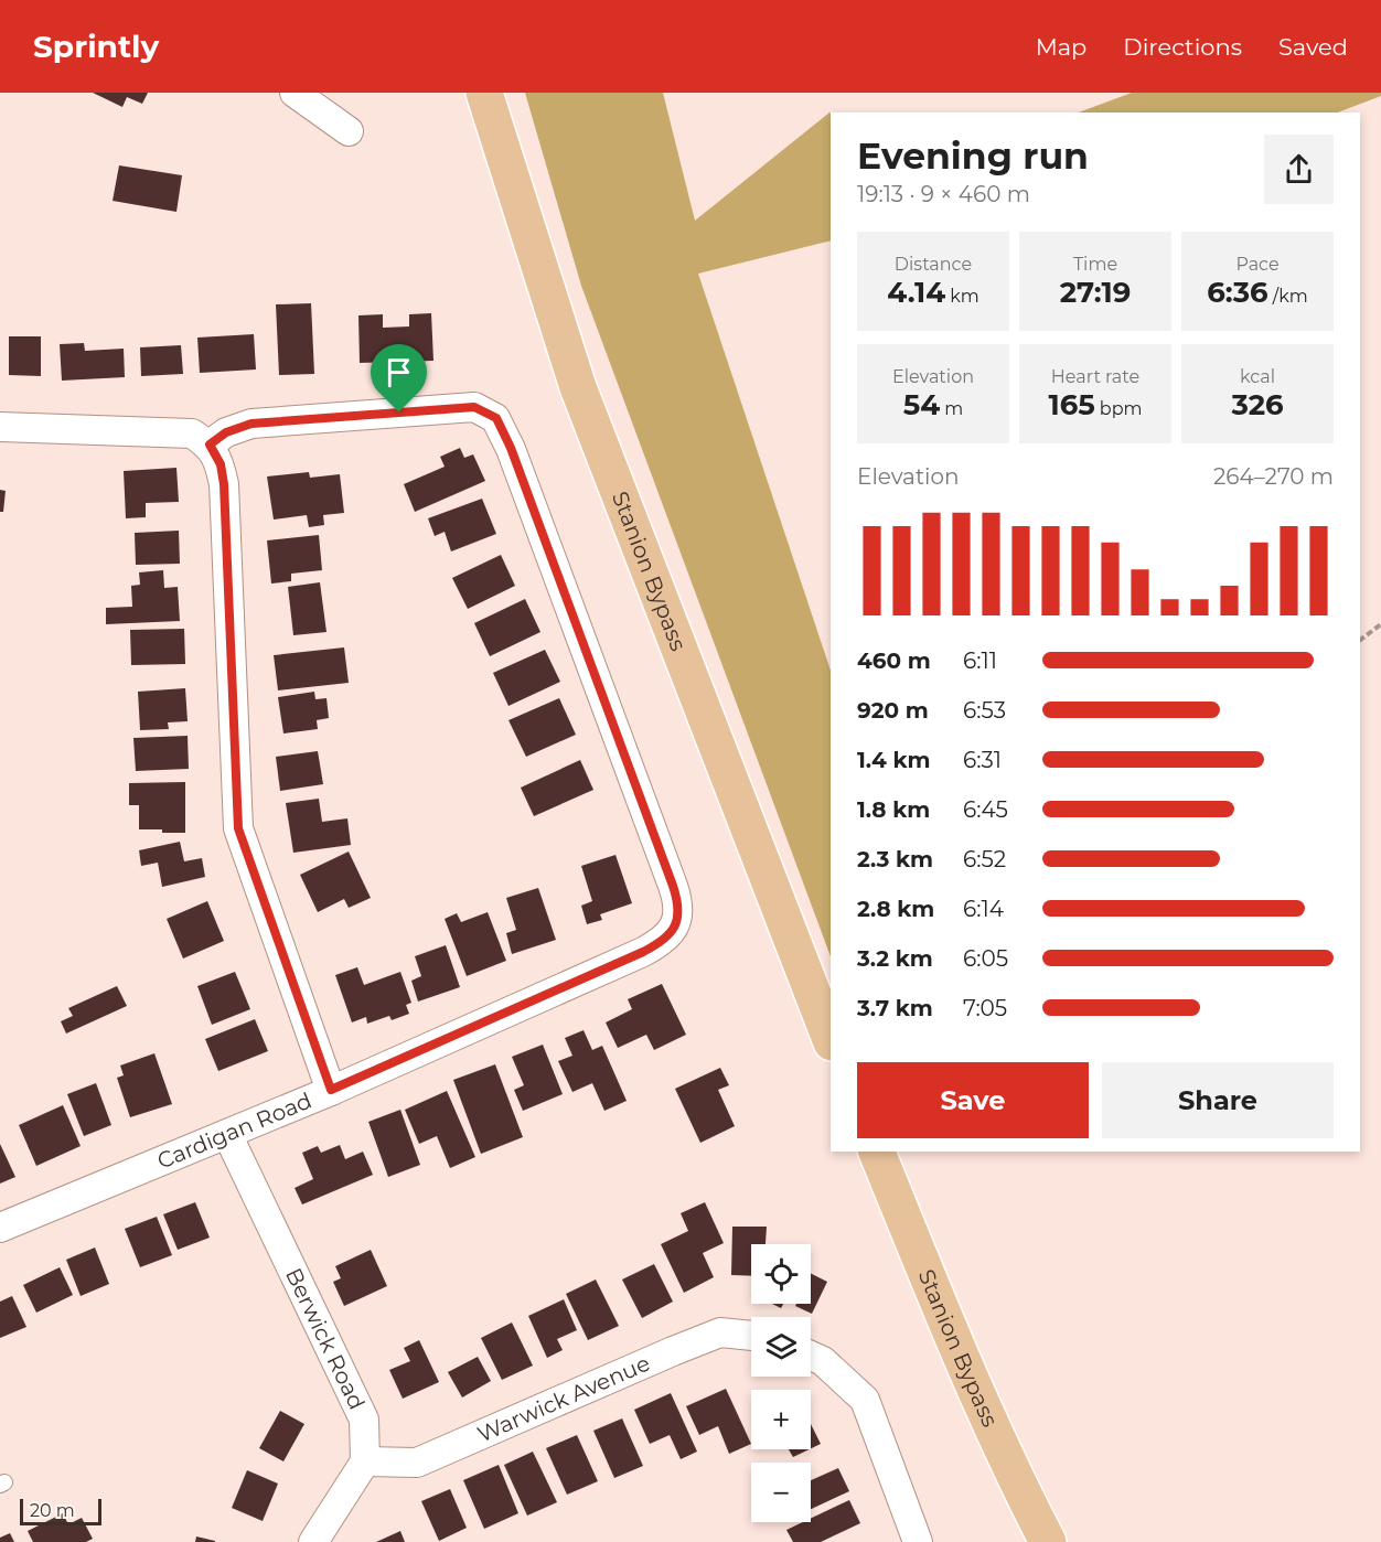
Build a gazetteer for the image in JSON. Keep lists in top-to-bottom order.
{
  "streets": {
    "main road": ["Stanion Bypass"],
    "street": ["Cardigan Road", "Berwick Road", "Warwick Avenue"]
  },
  "crossings": [
    ["Cardigan Road", "Berwick Road"],
    ["Berwick Road", "Warwick Avenue"]
  ],
  "scale_bar": "20 m",
  "page": {
    "header": "Sprintly",
    "nav": ["Map", "Directions", "Saved"],
    "heading": ["Evening run", "19:13 · 9 × 460 m"],
    "stats": [
      ["Distance", "4.14 km"],
      ["Time", "27:19"],
      ["Pace", "6:36 /km"],
      ["Elevation", "54 m"],
      ["Heart rate", "165 bpm"],
      ["kcal", "326"]
    ],
    "chart": ["Elevation", "264–270 m"],
    "list": [
      {
        "name": "460 m",
        "note": "6:11"
      },
      {
        "name": "920 m",
        "note": "6:53"
      },
      {
        "name": "1.4 km",
        "note": "6:31"
      },
      {
        "name": "1.8 km",
        "note": "6:45"
      },
      {
        "name": "2.3 km",
        "note": "6:52"
      },
      {
        "name": "2.8 km",
        "note": "6:14"
      },
      {
        "name": "3.2 km",
        "note": "6:05"
      },
      {
        "name": "3.7 km",
        "note": "7:05"
      }
    ],
    "buttons": ["Save", "Share"],
    "map_buttons": ["+", "−"],
    "scale": "20 m"
  }
}
